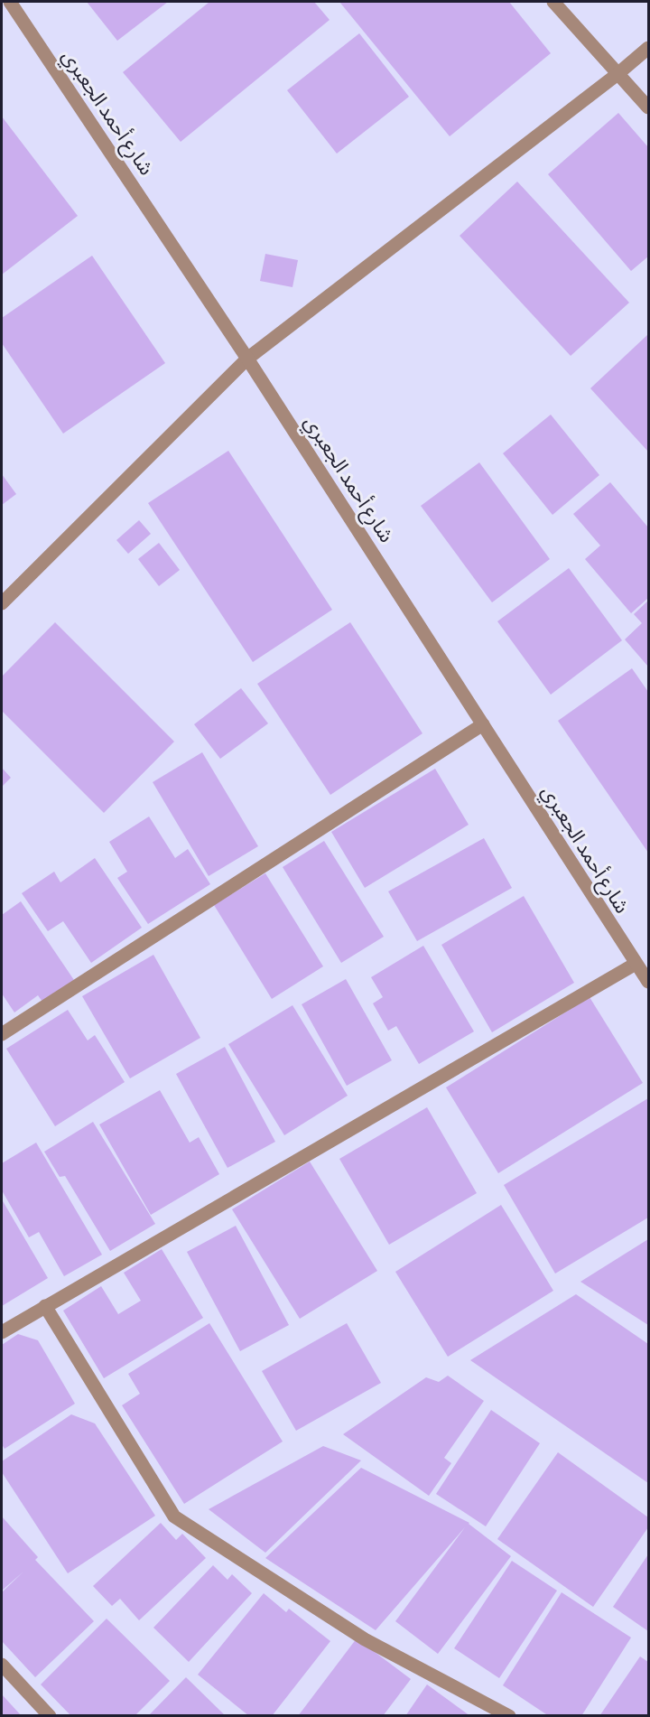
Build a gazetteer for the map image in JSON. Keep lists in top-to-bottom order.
{
  "streets": {
    "street": ["شارع أحمد الجعبري"]
  }
}
